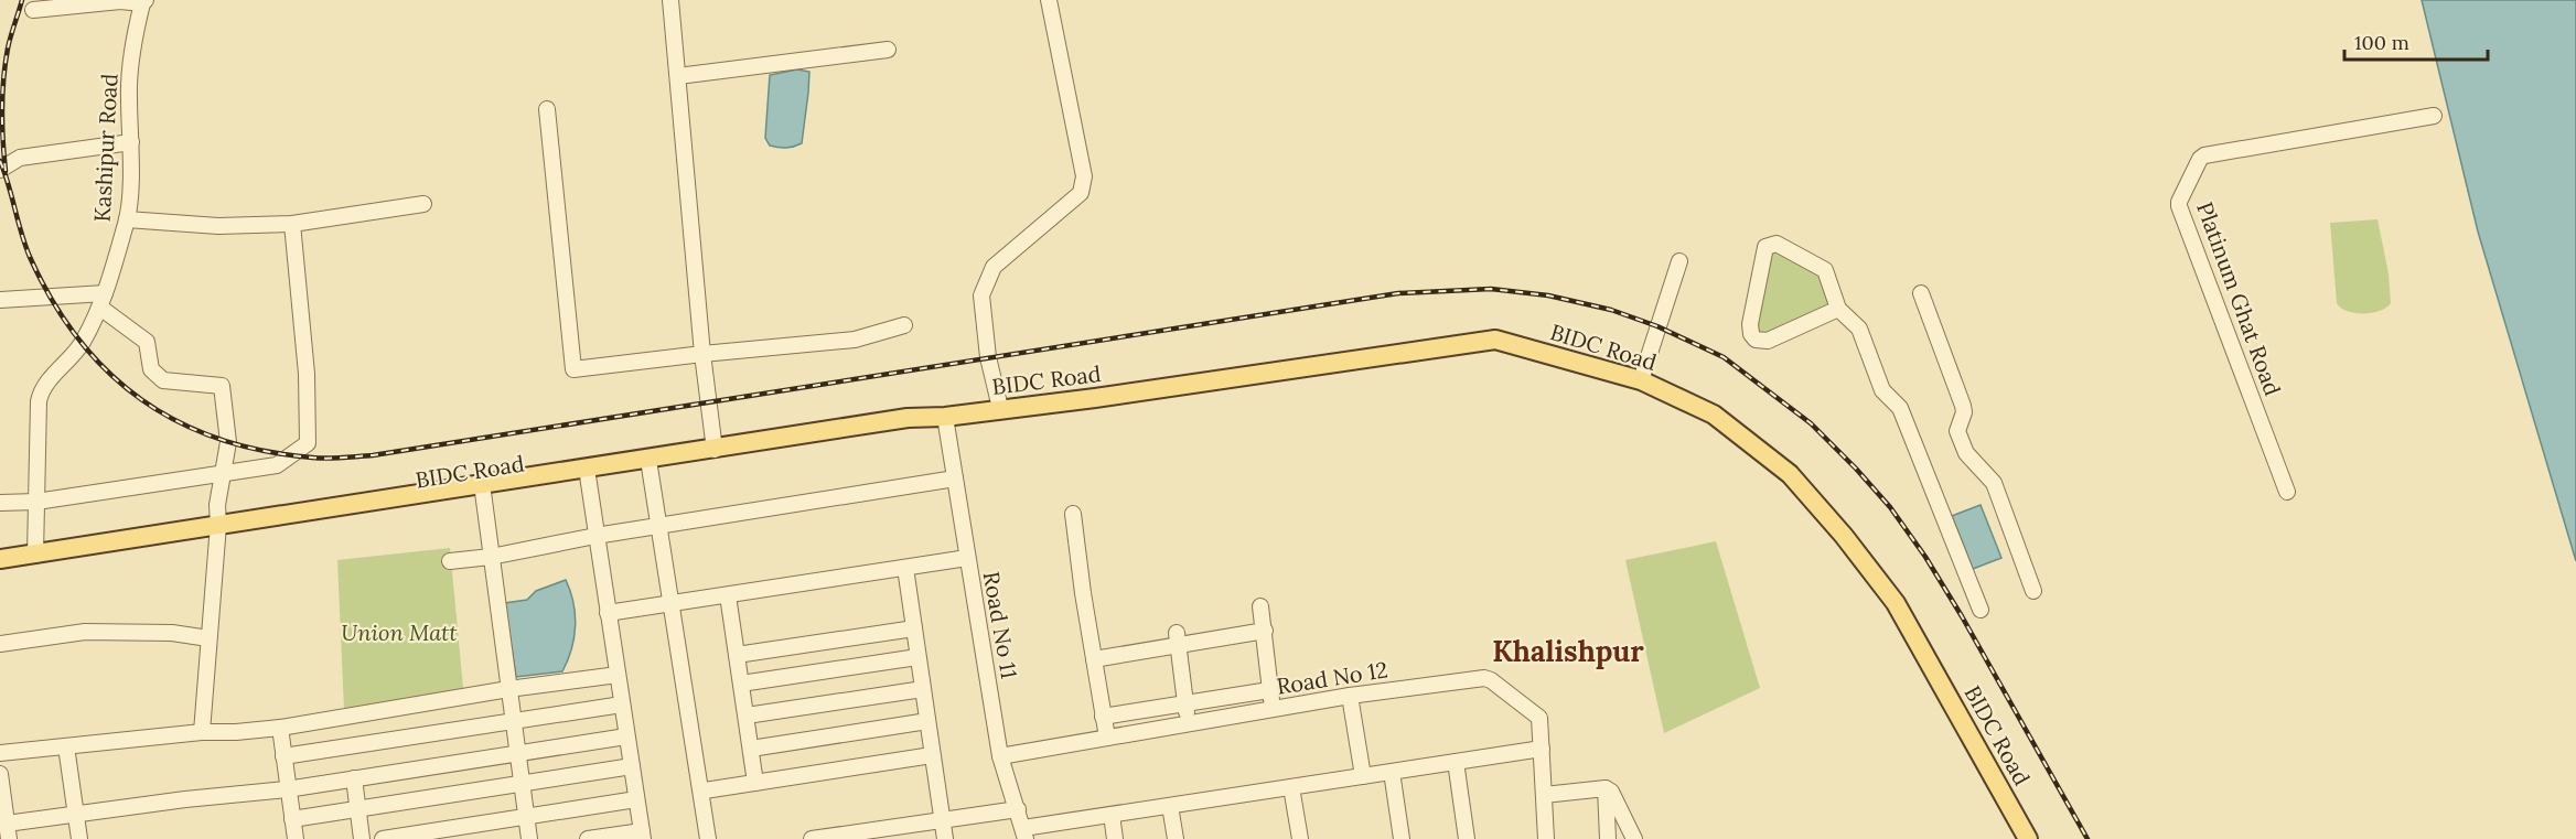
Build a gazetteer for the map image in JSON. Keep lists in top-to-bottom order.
{
  "streets": {
    "main road": ["BIDC Road"],
    "street": [
      "Kashipur Road",
      "Platinum Ghat Road",
      "Road No 11",
      "Road No 12"
    ]
  },
  "crossings": [
    ["Kashipur Road", "BIDC Road"],
    ["BIDC Road", "Road No 11"],
    ["Road No 11", "Road No 12"]
  ],
  "districts": ["Khalishpur"],
  "parks": ["Union Matt"],
  "scale_bar": "100 m"
}
